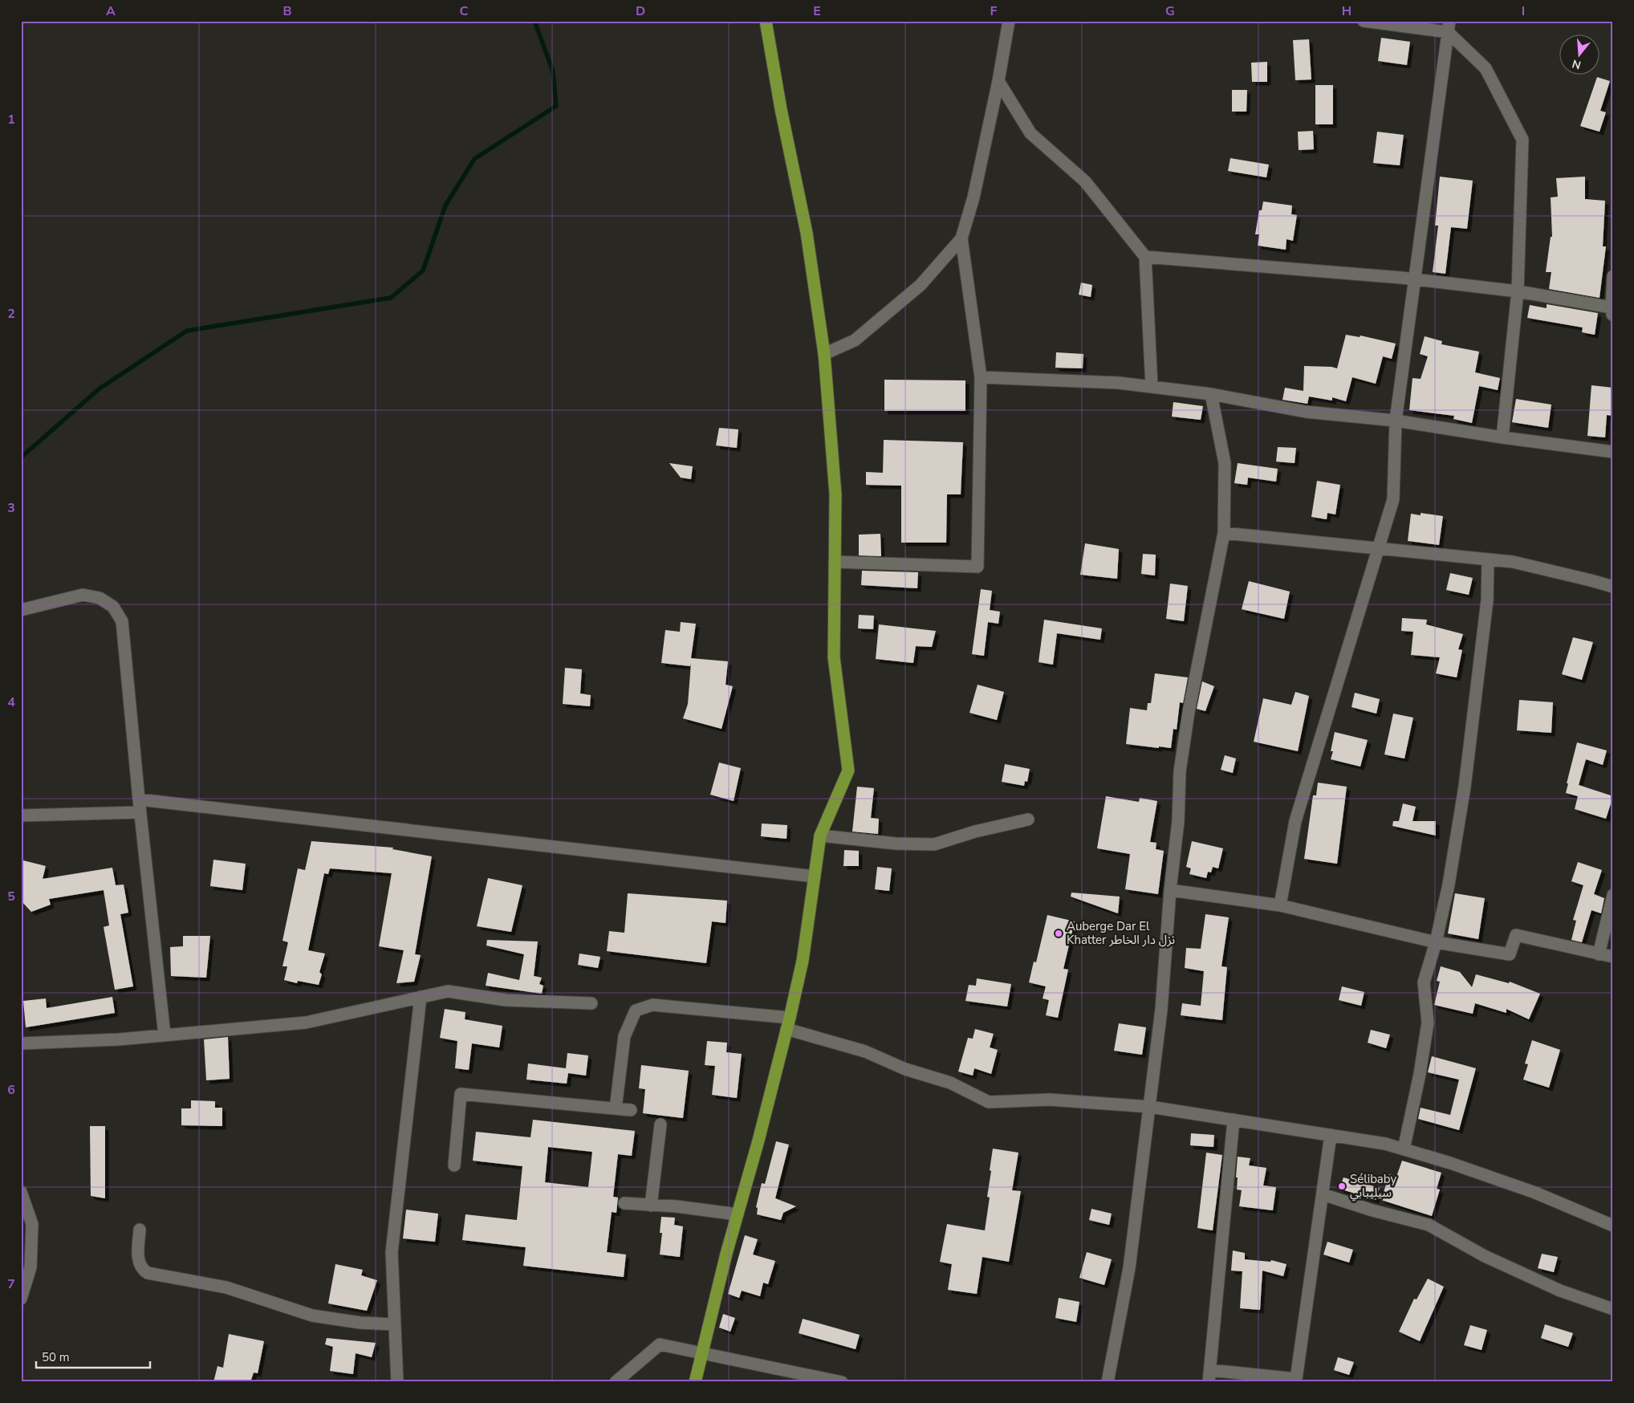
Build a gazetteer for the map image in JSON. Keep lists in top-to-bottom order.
{
  "places": ["Auberge Dar El Khatter نزل دار الخاطر", "Sélibaby سيليبابي"],
  "scale_bar": "50 m",
  "north": "bottom",
  "grid": {
    "columns": [
      "A",
      "B",
      "C",
      "D",
      "E",
      "F",
      "G",
      "H",
      "I"
    ],
    "rows": [
      "1",
      "2",
      "3",
      "4",
      "5",
      "6",
      "7"
    ]
  }
}
